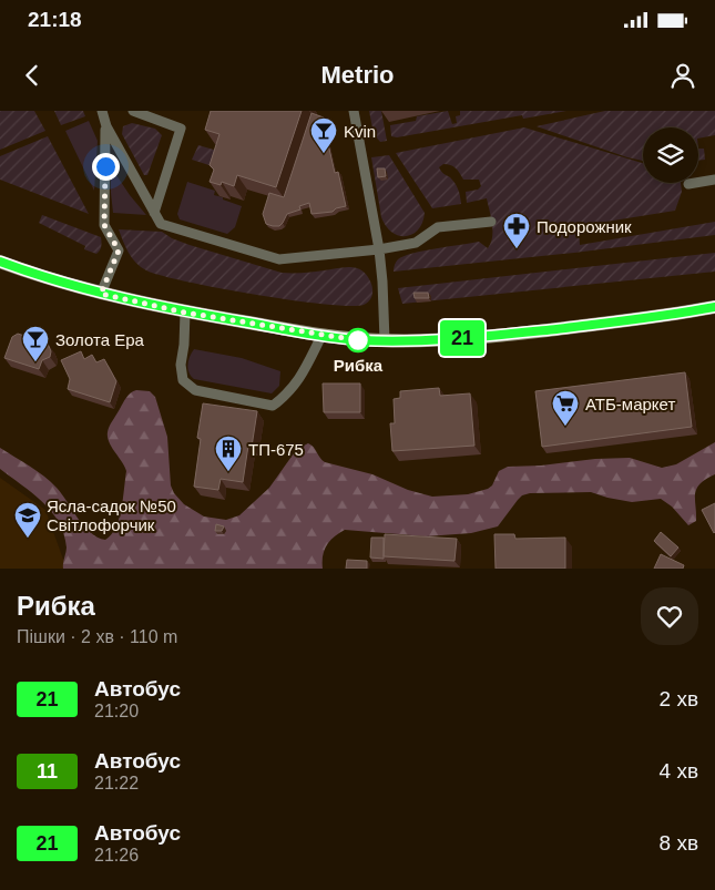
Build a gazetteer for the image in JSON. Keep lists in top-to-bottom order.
{
  "places": {
    "bar": ["Kvin", "Золота Ера"],
    "pharmacy": ["Подорожник"],
    "other": ["Рибка"],
    "supermarket": ["АТБ-маркет"],
    "building": ["ТП-675"],
    "school or university": ["Ясла-садок №50 Світлофорчик"]
  },
  "lines": ["bus line 21"],
  "page": {
    "status": "21:18",
    "header": "Metrio",
    "on_map": "21",
    "heading": ["Рибка", "Пішки · 2 хв · 110 m"],
    "list": [
      {
        "mark": "21",
        "name": "Автобус",
        "note": "21:20",
        "value": "2 хв"
      },
      {
        "mark": "11",
        "name": "Автобус",
        "note": "21:22",
        "value": "4 хв"
      },
      {
        "mark": "21",
        "name": "Автобус",
        "note": "21:26",
        "value": "8 хв"
      }
    ]
  }
}
